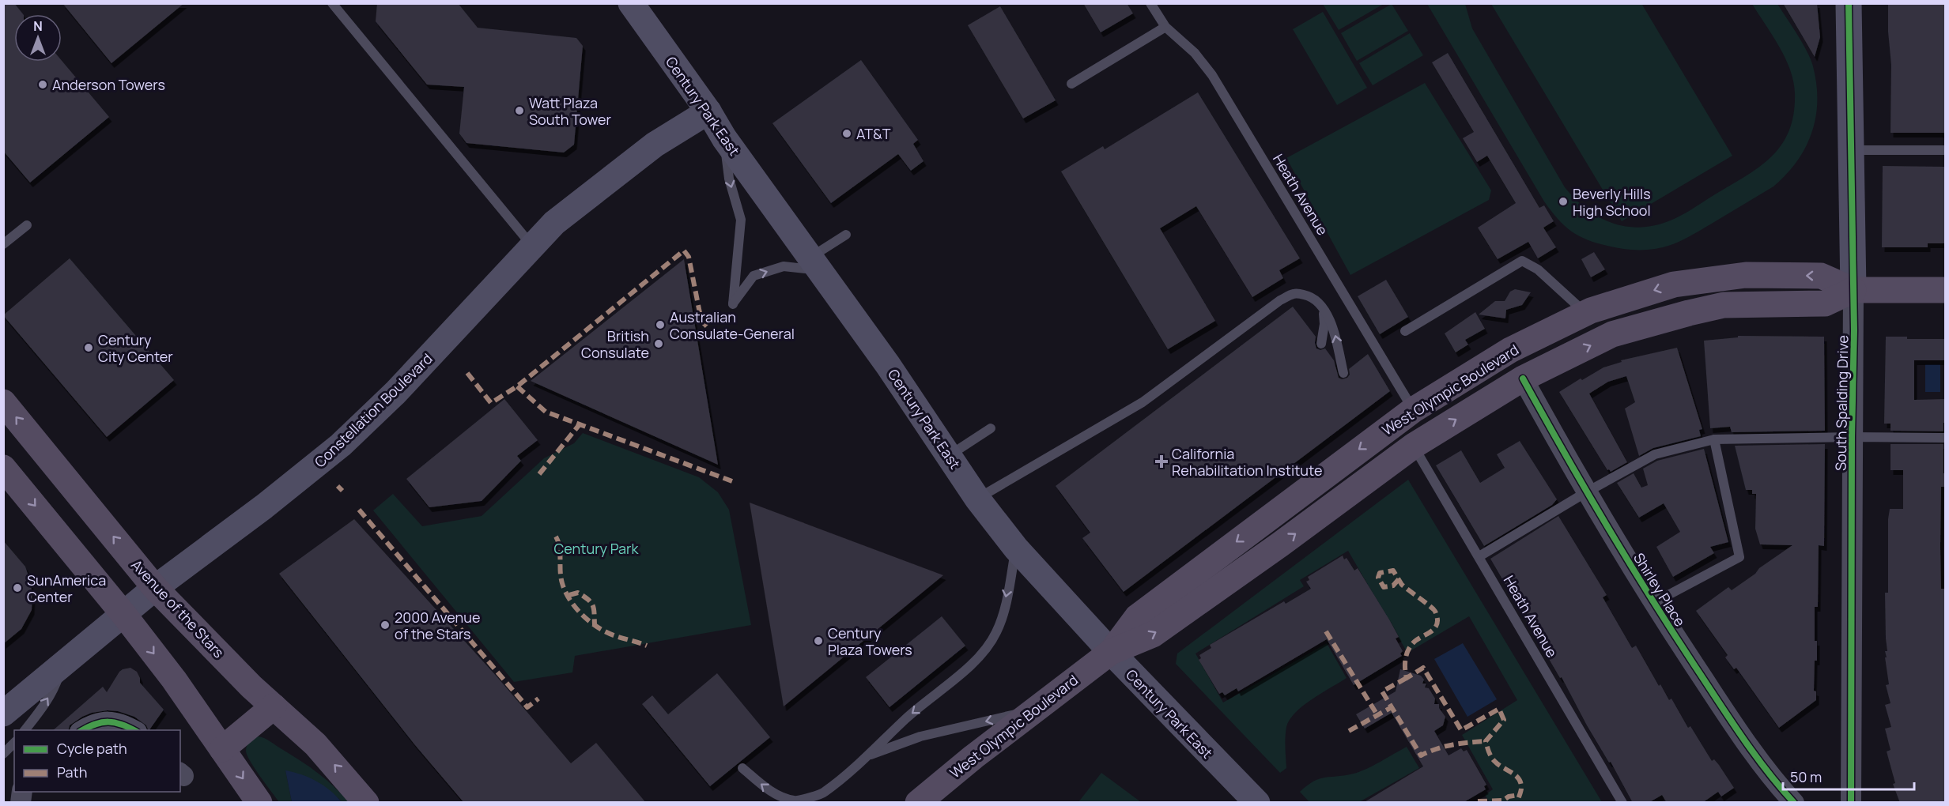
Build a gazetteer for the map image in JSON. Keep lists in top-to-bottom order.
{
  "streets": {
    "main road": [
      "Century Park East",
      "West Olympic Boulevard",
      "South Spalding Drive",
      "Constellation Boulevard",
      "Avenue of the Stars"
    ],
    "street": ["Shirley Place"],
    "lane": ["Heath Avenue"]
  },
  "crossings": [
    ["Century Park East", "West Olympic Boulevard"],
    ["Century Park East", "Constellation Boulevard"],
    ["Heath Avenue", "West Olympic Boulevard"],
    ["West Olympic Boulevard", "South Spalding Drive"],
    ["West Olympic Boulevard", "Shirley Place"],
    ["Constellation Boulevard", "Avenue of the Stars"]
  ],
  "parks": ["Century Park"],
  "places": {
    "other": [
      "Anderson Towers",
      "Watt Plaza South Tower",
      "AT&T",
      "Beverly Hills High School",
      "Australian Consulate-General",
      "British Consulate",
      "Century City Center",
      "SunAmerica Center",
      "2000 Avenue of the Stars",
      "Century Plaza Towers"
    ],
    "health": ["California Rehabilitation Institute"]
  },
  "legend": ["Cycle path", "Path"],
  "scale_bar": "50 m",
  "north": "top"
}
